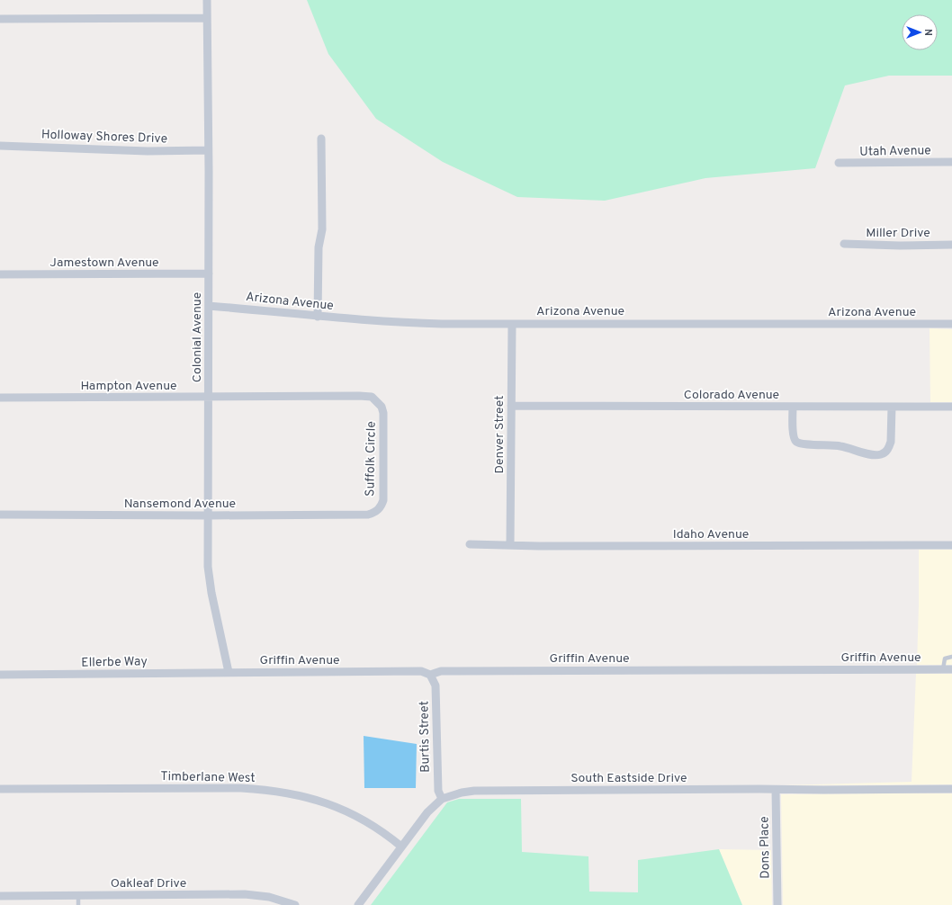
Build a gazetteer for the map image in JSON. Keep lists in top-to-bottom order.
{
  "streets": {
    "street": [
      "Holloway Shores Drive",
      "Utah Avenue",
      "Miller Drive",
      "Jamestown Avenue",
      "Arizona Avenue",
      "Colonial Avenue",
      "Hampton Avenue",
      "Colorado Avenue",
      "Denver Street",
      "Suffolk Circle",
      "Nansemond Avenue",
      "Idaho Avenue",
      "Griffin Avenue",
      "Ellerbe Way",
      "Burtis Street",
      "Timberlane West",
      "South Eastside Drive",
      "Dons Place",
      "Oakleaf Drive"
    ]
  },
  "crossings": [
    ["Holloway Shores Drive", "Colonial Avenue"],
    ["Jamestown Avenue", "Colonial Avenue"],
    ["Arizona Avenue", "Colonial Avenue"],
    ["Arizona Avenue", "Denver Street"],
    ["Colonial Avenue", "Hampton Avenue"],
    ["Colonial Avenue", "Nansemond Avenue"],
    ["Colonial Avenue", "Griffin Avenue"],
    ["Colonial Avenue", "Ellerbe Way"],
    ["Hampton Avenue", "Suffolk Circle"],
    ["Colorado Avenue", "Denver Street"],
    ["Denver Street", "Idaho Avenue"],
    ["Suffolk Circle", "Nansemond Avenue"],
    ["Griffin Avenue", "Ellerbe Way"],
    ["Griffin Avenue", "Burtis Street"],
    ["Burtis Street", "South Eastside Drive"],
    ["Timberlane West", "South Eastside Drive"],
    ["South Eastside Drive", "Dons Place"]
  ],
  "north": "right"
}
